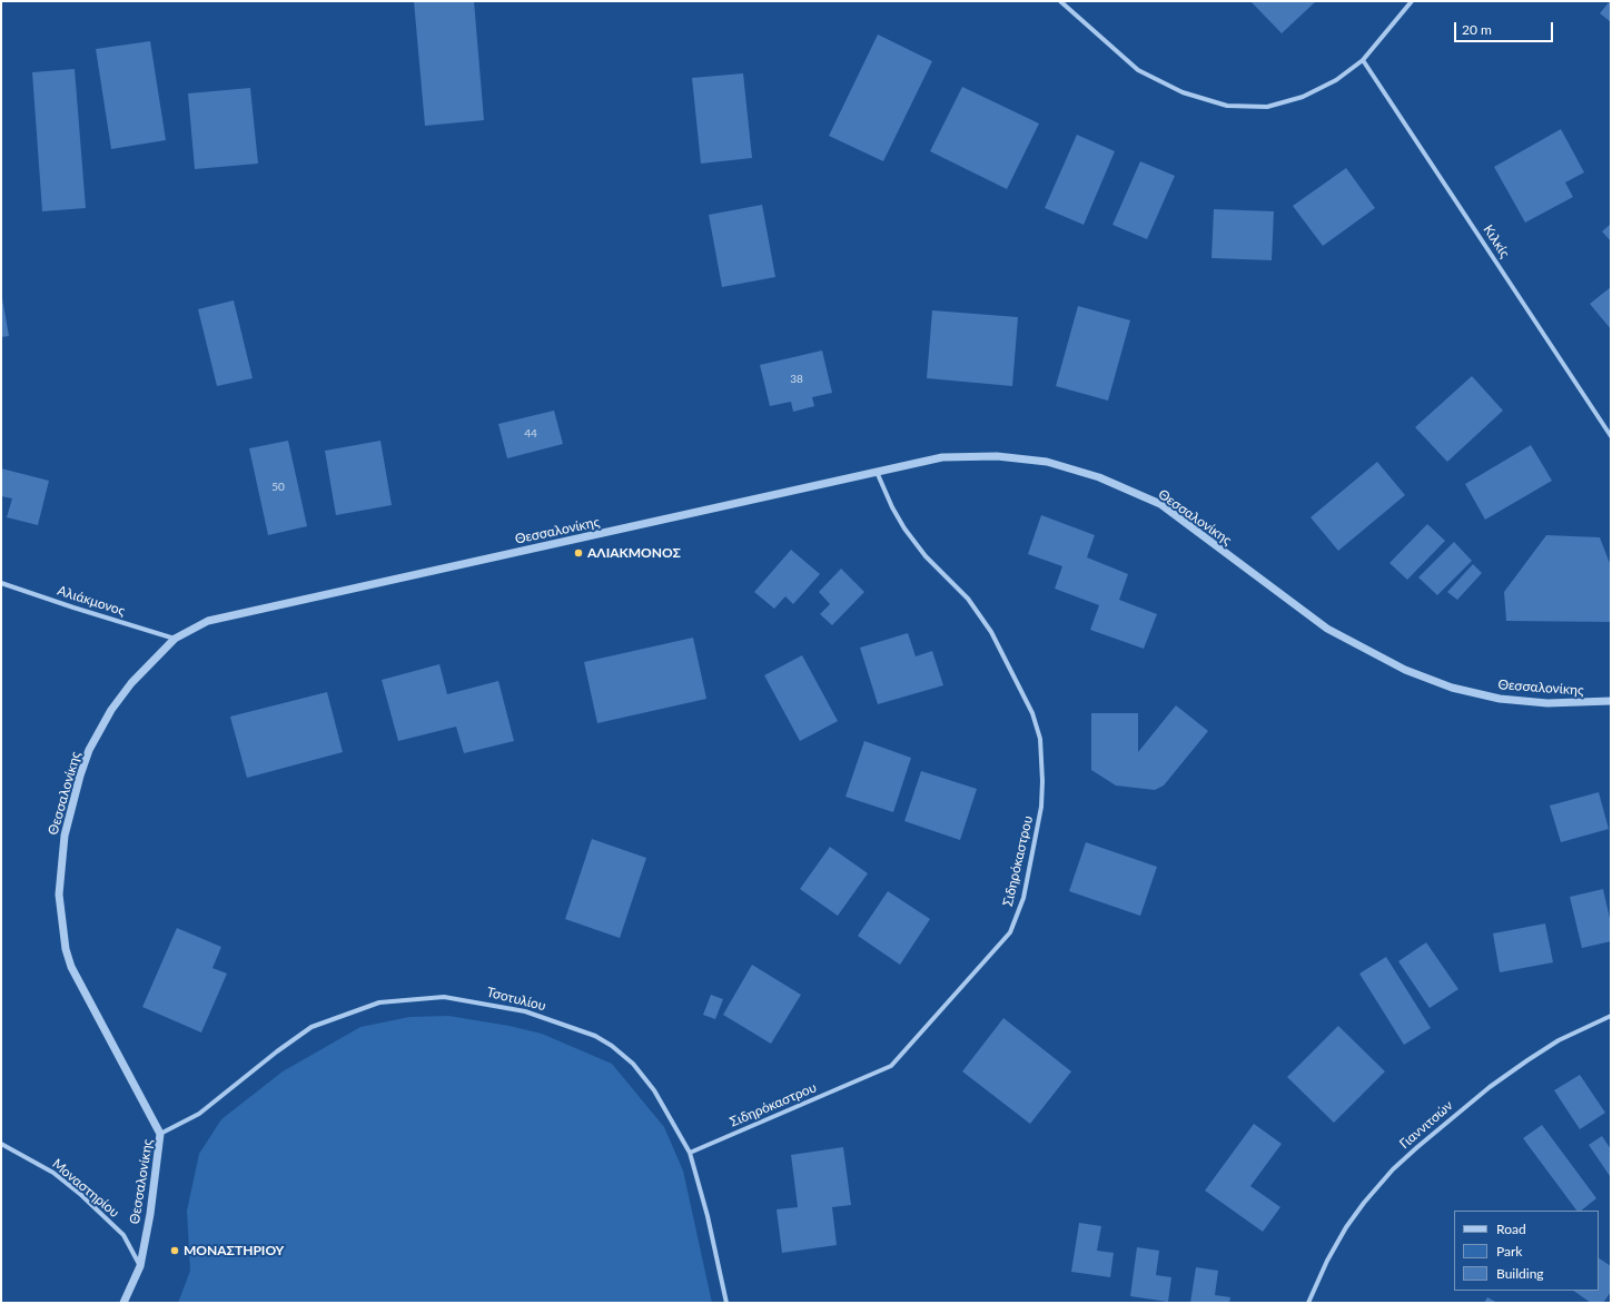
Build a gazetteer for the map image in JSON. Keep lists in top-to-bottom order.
{
  "streets": {
    "street": [
      "Κιλκίς",
      "Θεσσαλονίκης",
      "Αλιάκμονος",
      "Σιδηρόκαστρου",
      "Τσοτυλίου",
      "Γιαννιτσών",
      "Μοναστηρίου"
    ]
  },
  "crossings": [
    ["Θεσσαλονίκης", "Αλιάκμονος"],
    ["Θεσσαλονίκης", "Σιδηρόκαστρου"],
    ["Θεσσαλονίκης", "Τσοτυλίου"],
    ["Θεσσαλονίκης", "Μοναστηρίου"],
    ["Σιδηρόκαστρου", "Τσοτυλίου"]
  ],
  "places": ["ΑΛΙΑΚΜΟΝΟΣ", "ΜΟΝΑΣΤΗΡΙΟΥ"],
  "house_numbers": ["38", "44", "50"],
  "legend": ["Road", "Park", "Building"],
  "scale_bar": "20 m"
}
